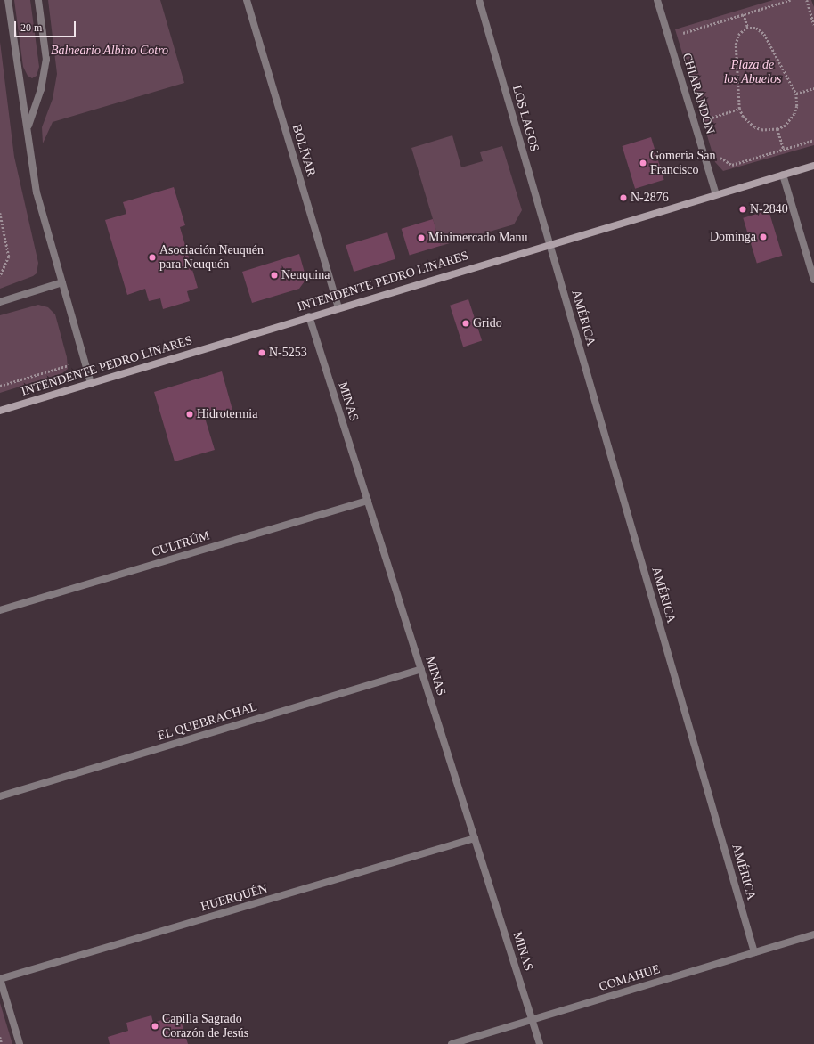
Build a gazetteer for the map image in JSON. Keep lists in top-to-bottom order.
{
  "streets": {
    "main road": ["INTENDENTE PEDRO LINARES"],
    "street": [
      "CHIARANDON",
      "LOS LAGOS",
      "BOLÍVAR",
      "AMÉRICA",
      "MINAS",
      "CULTRÚM",
      "EL QUEBRACHAL",
      "HUERQUÉN",
      "COMAHUE"
    ]
  },
  "crossings": [
    ["CHIARANDON", "INTENDENTE PEDRO LINARES"],
    ["LOS LAGOS", "INTENDENTE PEDRO LINARES"],
    ["LOS LAGOS", "AMÉRICA"],
    ["BOLÍVAR", "INTENDENTE PEDRO LINARES"],
    ["INTENDENTE PEDRO LINARES", "AMÉRICA"],
    ["INTENDENTE PEDRO LINARES", "MINAS"],
    ["AMÉRICA", "COMAHUE"],
    ["MINAS", "CULTRÚM"],
    ["MINAS", "EL QUEBRACHAL"],
    ["MINAS", "HUERQUÉN"],
    ["MINAS", "COMAHUE"]
  ],
  "parks": ["Balneario Albino Cotro", "Plaza de los Abuelos"],
  "places": [
    "Gomería San Francisco",
    "N-2876",
    "N-2840",
    "Dominga",
    "Minimercado Manu",
    "Asociación Neuquén para Neuquén",
    "Neuquina",
    "Grido",
    "N-5253",
    "Hidrotermia",
    "Capilla Sagrado Corazón de Jesús"
  ],
  "scale_bar": "20 m"
}
